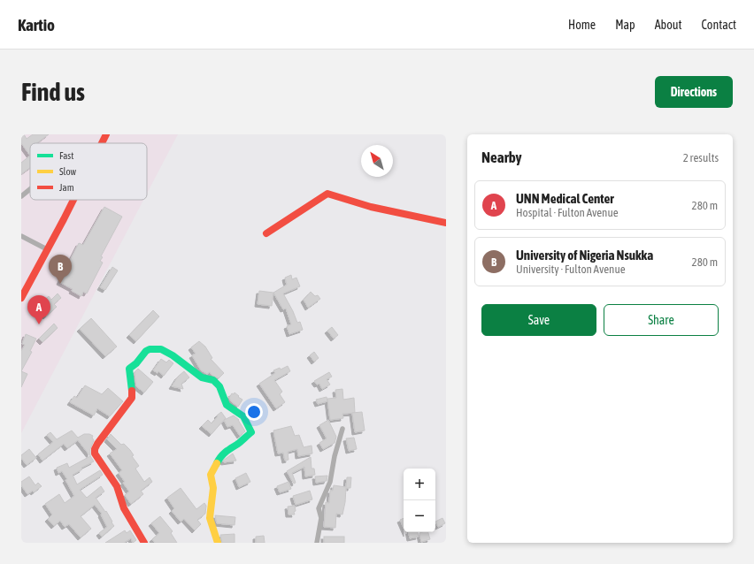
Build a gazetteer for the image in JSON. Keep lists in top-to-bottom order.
{
  "legend": ["Fast", "Slow", "Jam"],
  "north": "top left",
  "page": {
    "header": "Kartio",
    "nav": [
      "Home",
      "Map",
      "About",
      "Contact"
    ],
    "buttons": [
      "Directions",
      ["Save", "Share"]
    ],
    "title": "Find us",
    "heading": ["Nearby", "2 results"],
    "list": [
      {
        "mark": "A",
        "name": "UNN Medical Center",
        "note": "Hospital · Fulton Avenue",
        "value": "280 m"
      },
      {
        "mark": "B",
        "name": "University of Nigeria Nsukka",
        "note": "University · Fulton Avenue",
        "value": "280 m"
      }
    ],
    "pins": ["B", "A"],
    "map_buttons": ["+", "−"]
  }
}
